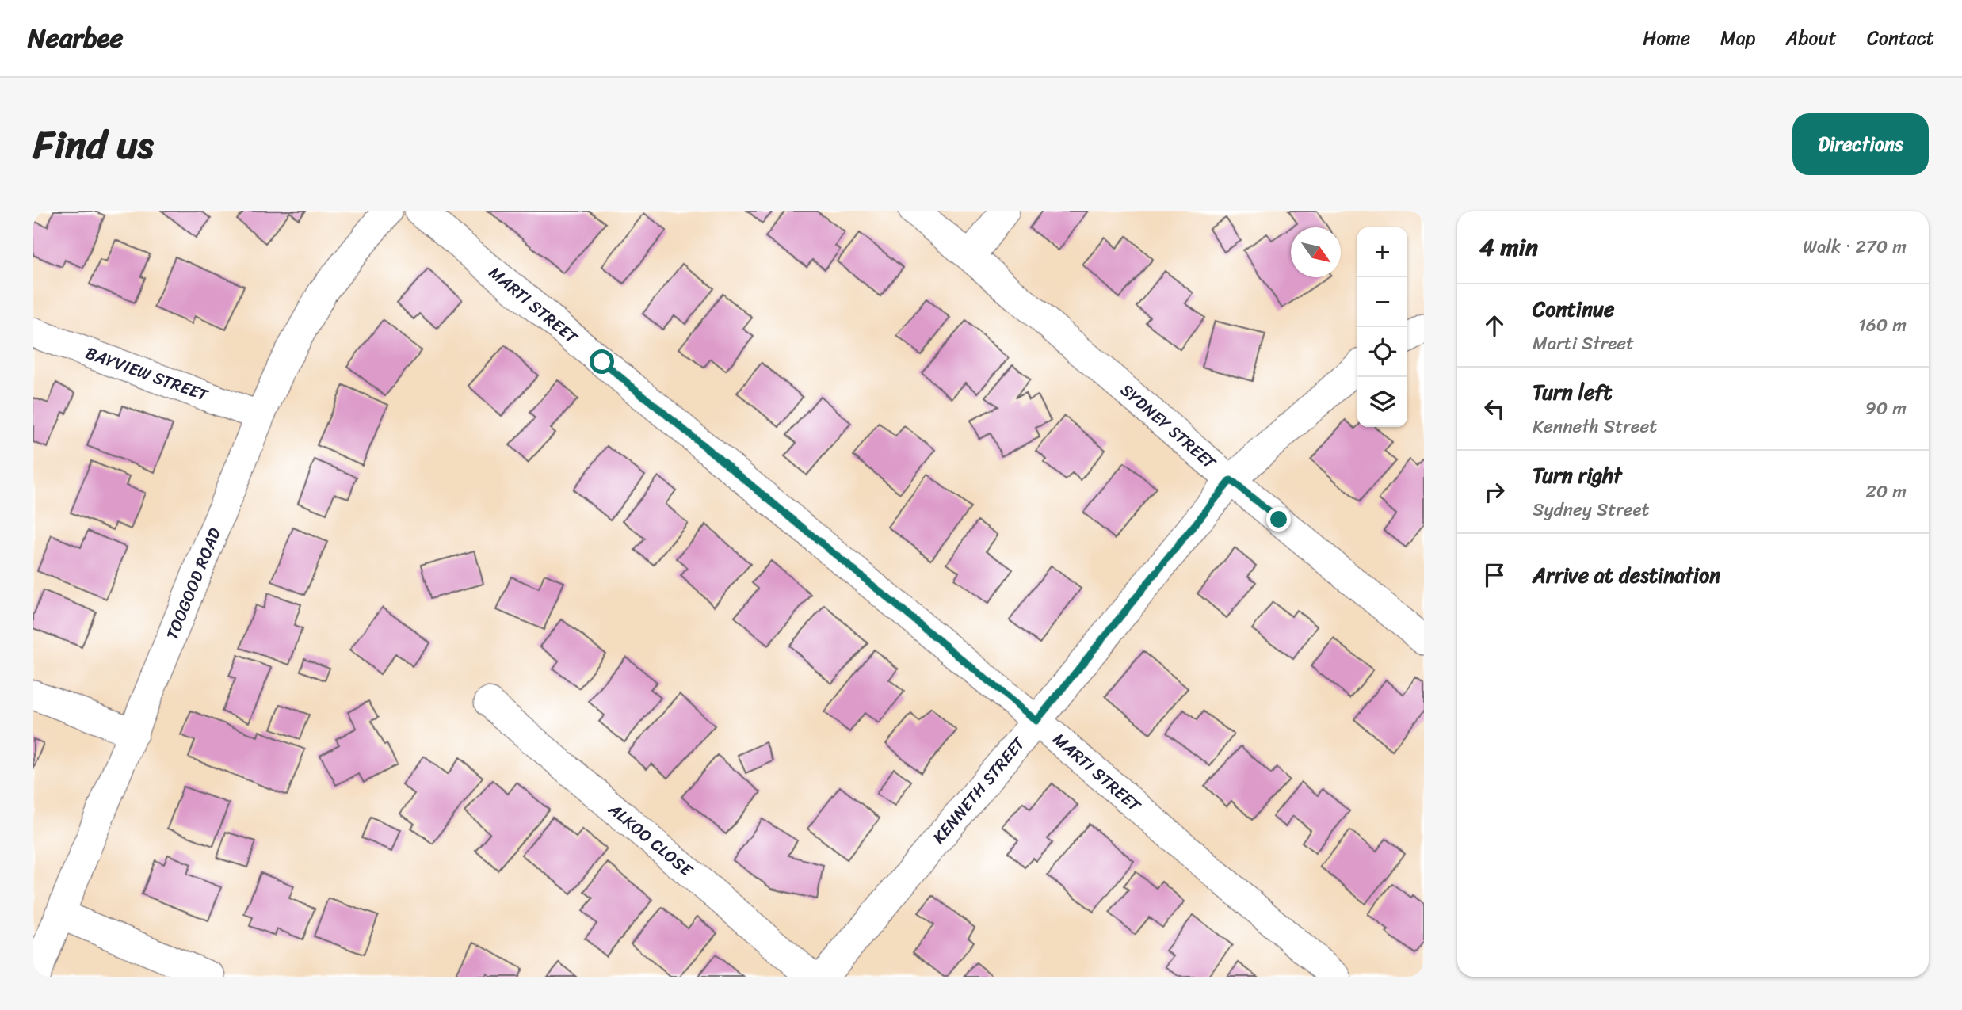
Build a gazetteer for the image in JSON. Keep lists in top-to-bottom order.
{
  "streets": {
    "street": [
      "MARTI STREET",
      "BAYVIEW STREET",
      "SYDNEY STREET",
      "TOOGOOD ROAD",
      "KENNETH STREET",
      "ALKOO CLOSE"
    ]
  },
  "crossings": [
    ["MARTI STREET", "KENNETH STREET"],
    ["BAYVIEW STREET", "TOOGOOD ROAD"],
    ["SYDNEY STREET", "KENNETH STREET"]
  ],
  "north": "bottom right",
  "page": {
    "header": "Nearbee",
    "nav": [
      "Home",
      "Map",
      "About",
      "Contact"
    ],
    "title": "Find us",
    "buttons": "Directions",
    "heading": ["4 min", "Walk · 270 m"],
    "map_buttons": ["+", "−"],
    "list": [
      ["Continue", "Marti Street", "160 m"],
      ["Turn left", "Kenneth Street", "90 m"],
      ["Turn right", "Sydney Street", "20 m"],
      "Arrive at destination"
    ]
  }
}
